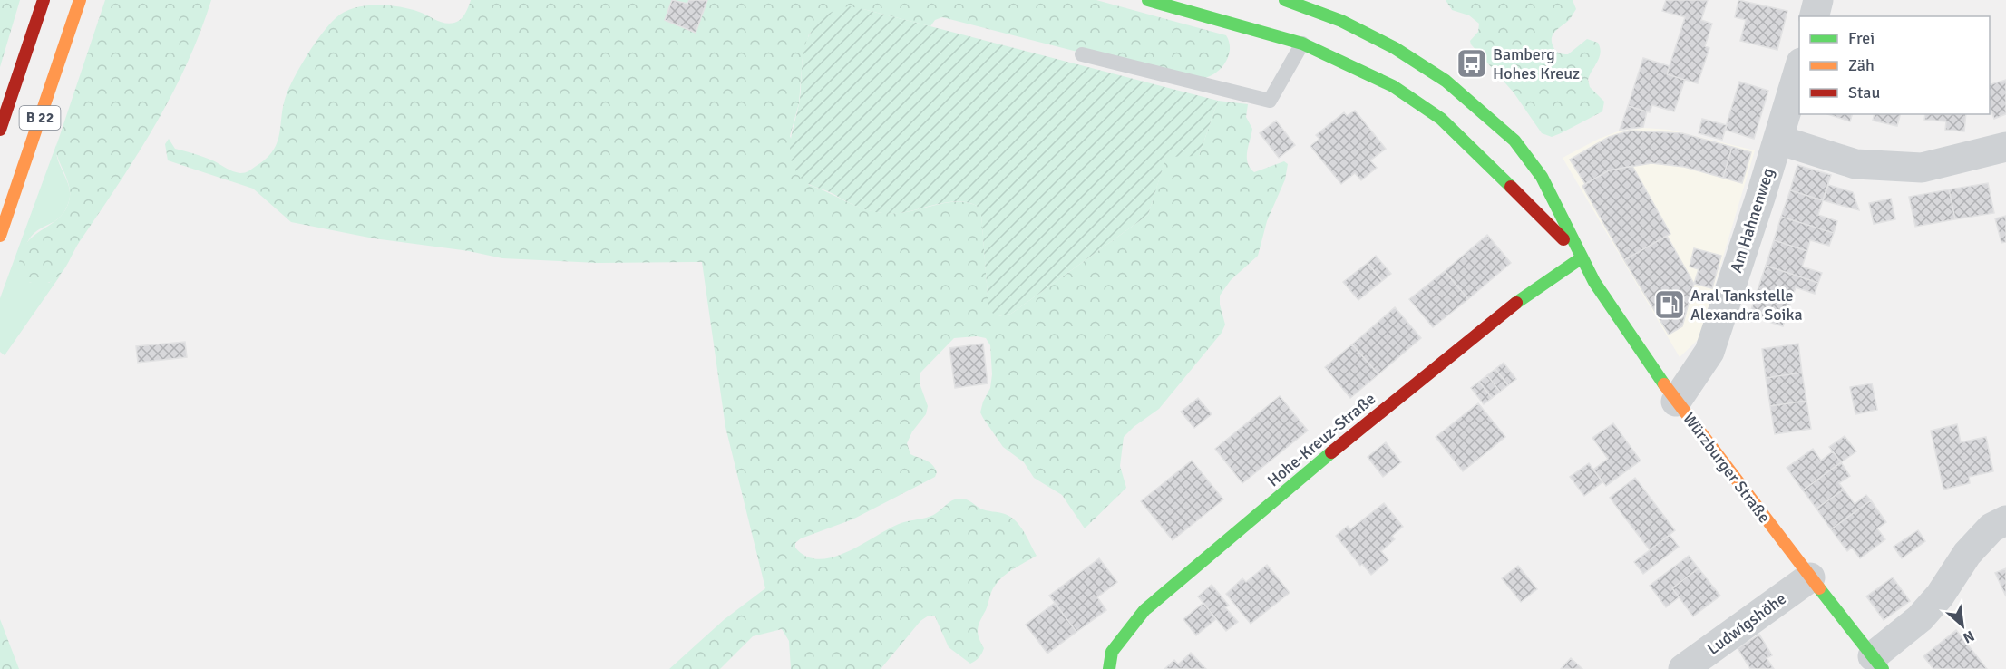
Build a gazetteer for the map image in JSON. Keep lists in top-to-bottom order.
{
  "streets": {
    "street": [
      "B 22",
      "Am Hahnenweg",
      "Hohe-Kreuz-Straße",
      "Würzburger Straße",
      "Ludwigshöhe"
    ]
  },
  "crossings": [
    ["Am Hahnenweg", "Würzburger Straße"],
    ["Hohe-Kreuz-Straße", "Würzburger Straße"],
    ["Würzburger Straße", "Ludwigshöhe"]
  ],
  "places": {
    "bus stop": ["Bamberg Hohes Kreuz"],
    "fuel station": ["Aral Tankstelle Alexandra Soika"]
  },
  "legend": ["Frei", "Zäh", "Stau"],
  "north": "bottom right"
}
